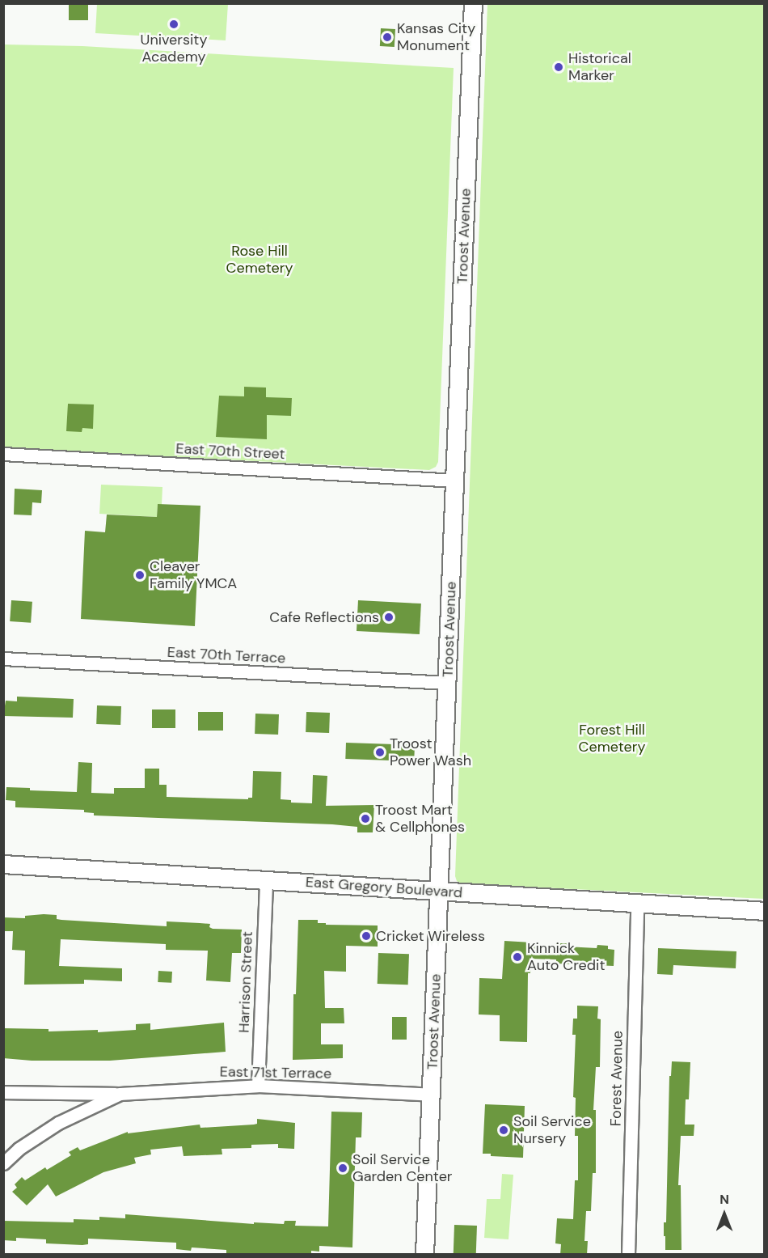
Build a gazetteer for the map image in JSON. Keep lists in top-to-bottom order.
{
  "streets": {
    "main road": ["Troost Avenue", "East Gregory Boulevard"],
    "street": [
      "East 70th Street",
      "East 70th Terrace",
      "Harrison Street",
      "East 71st Terrace",
      "Forest Avenue"
    ]
  },
  "crossings": [
    ["Troost Avenue", "East 70th Street"],
    ["Troost Avenue", "East 70th Terrace"],
    ["Troost Avenue", "East Gregory Boulevard"],
    ["Troost Avenue", "East 71st Terrace"],
    ["East Gregory Boulevard", "Harrison Street"],
    ["East Gregory Boulevard", "Forest Avenue"],
    ["Harrison Street", "East 71st Terrace"]
  ],
  "parks": ["Rose Hill Cemetery", "Forest Hill Cemetery"],
  "places": [
    "University Academy",
    "Kansas City Monument",
    "Historical Marker",
    "Cleaver Family YMCA",
    "Cafe Reflections",
    "Troost Power Wash",
    "Troost Mart & Cellphones",
    "Cricket Wireless",
    "Kinnick Auto Credit",
    "Soil Service Nursery",
    "Soil Service Garden Center"
  ],
  "north": "top"
}
